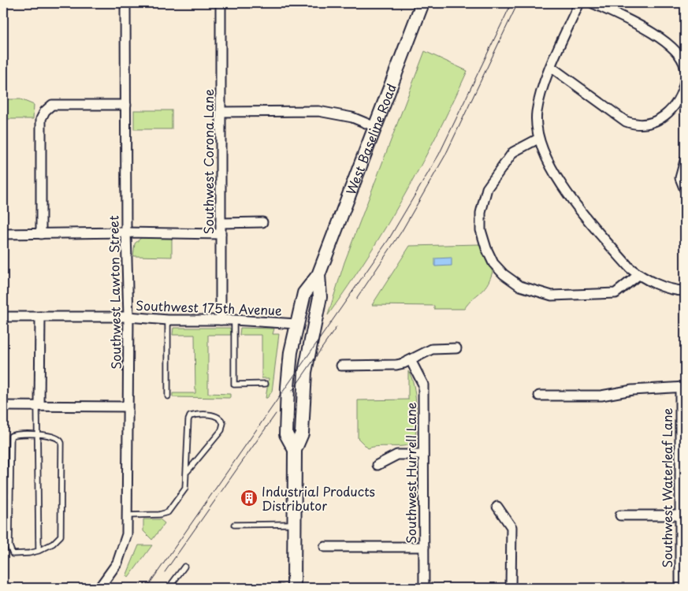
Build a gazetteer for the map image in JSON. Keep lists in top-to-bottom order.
{
  "streets": {
    "main road": ["West Baseline Road"],
    "street": [
      "Southwest Corona Lane",
      "Southwest Lawton Street",
      "Southwest 175th Avenue",
      "Southwest Hurrell Lane",
      "Southwest Waterleaf Lane"
    ]
  },
  "crossings": [
    ["West Baseline Road", "Southwest 175th Avenue"],
    ["Southwest Corona Lane", "Southwest 175th Avenue"],
    ["Southwest Lawton Street", "Southwest 175th Avenue"]
  ],
  "places": {
    "building": ["Industrial Products Distributor"]
  }
}
